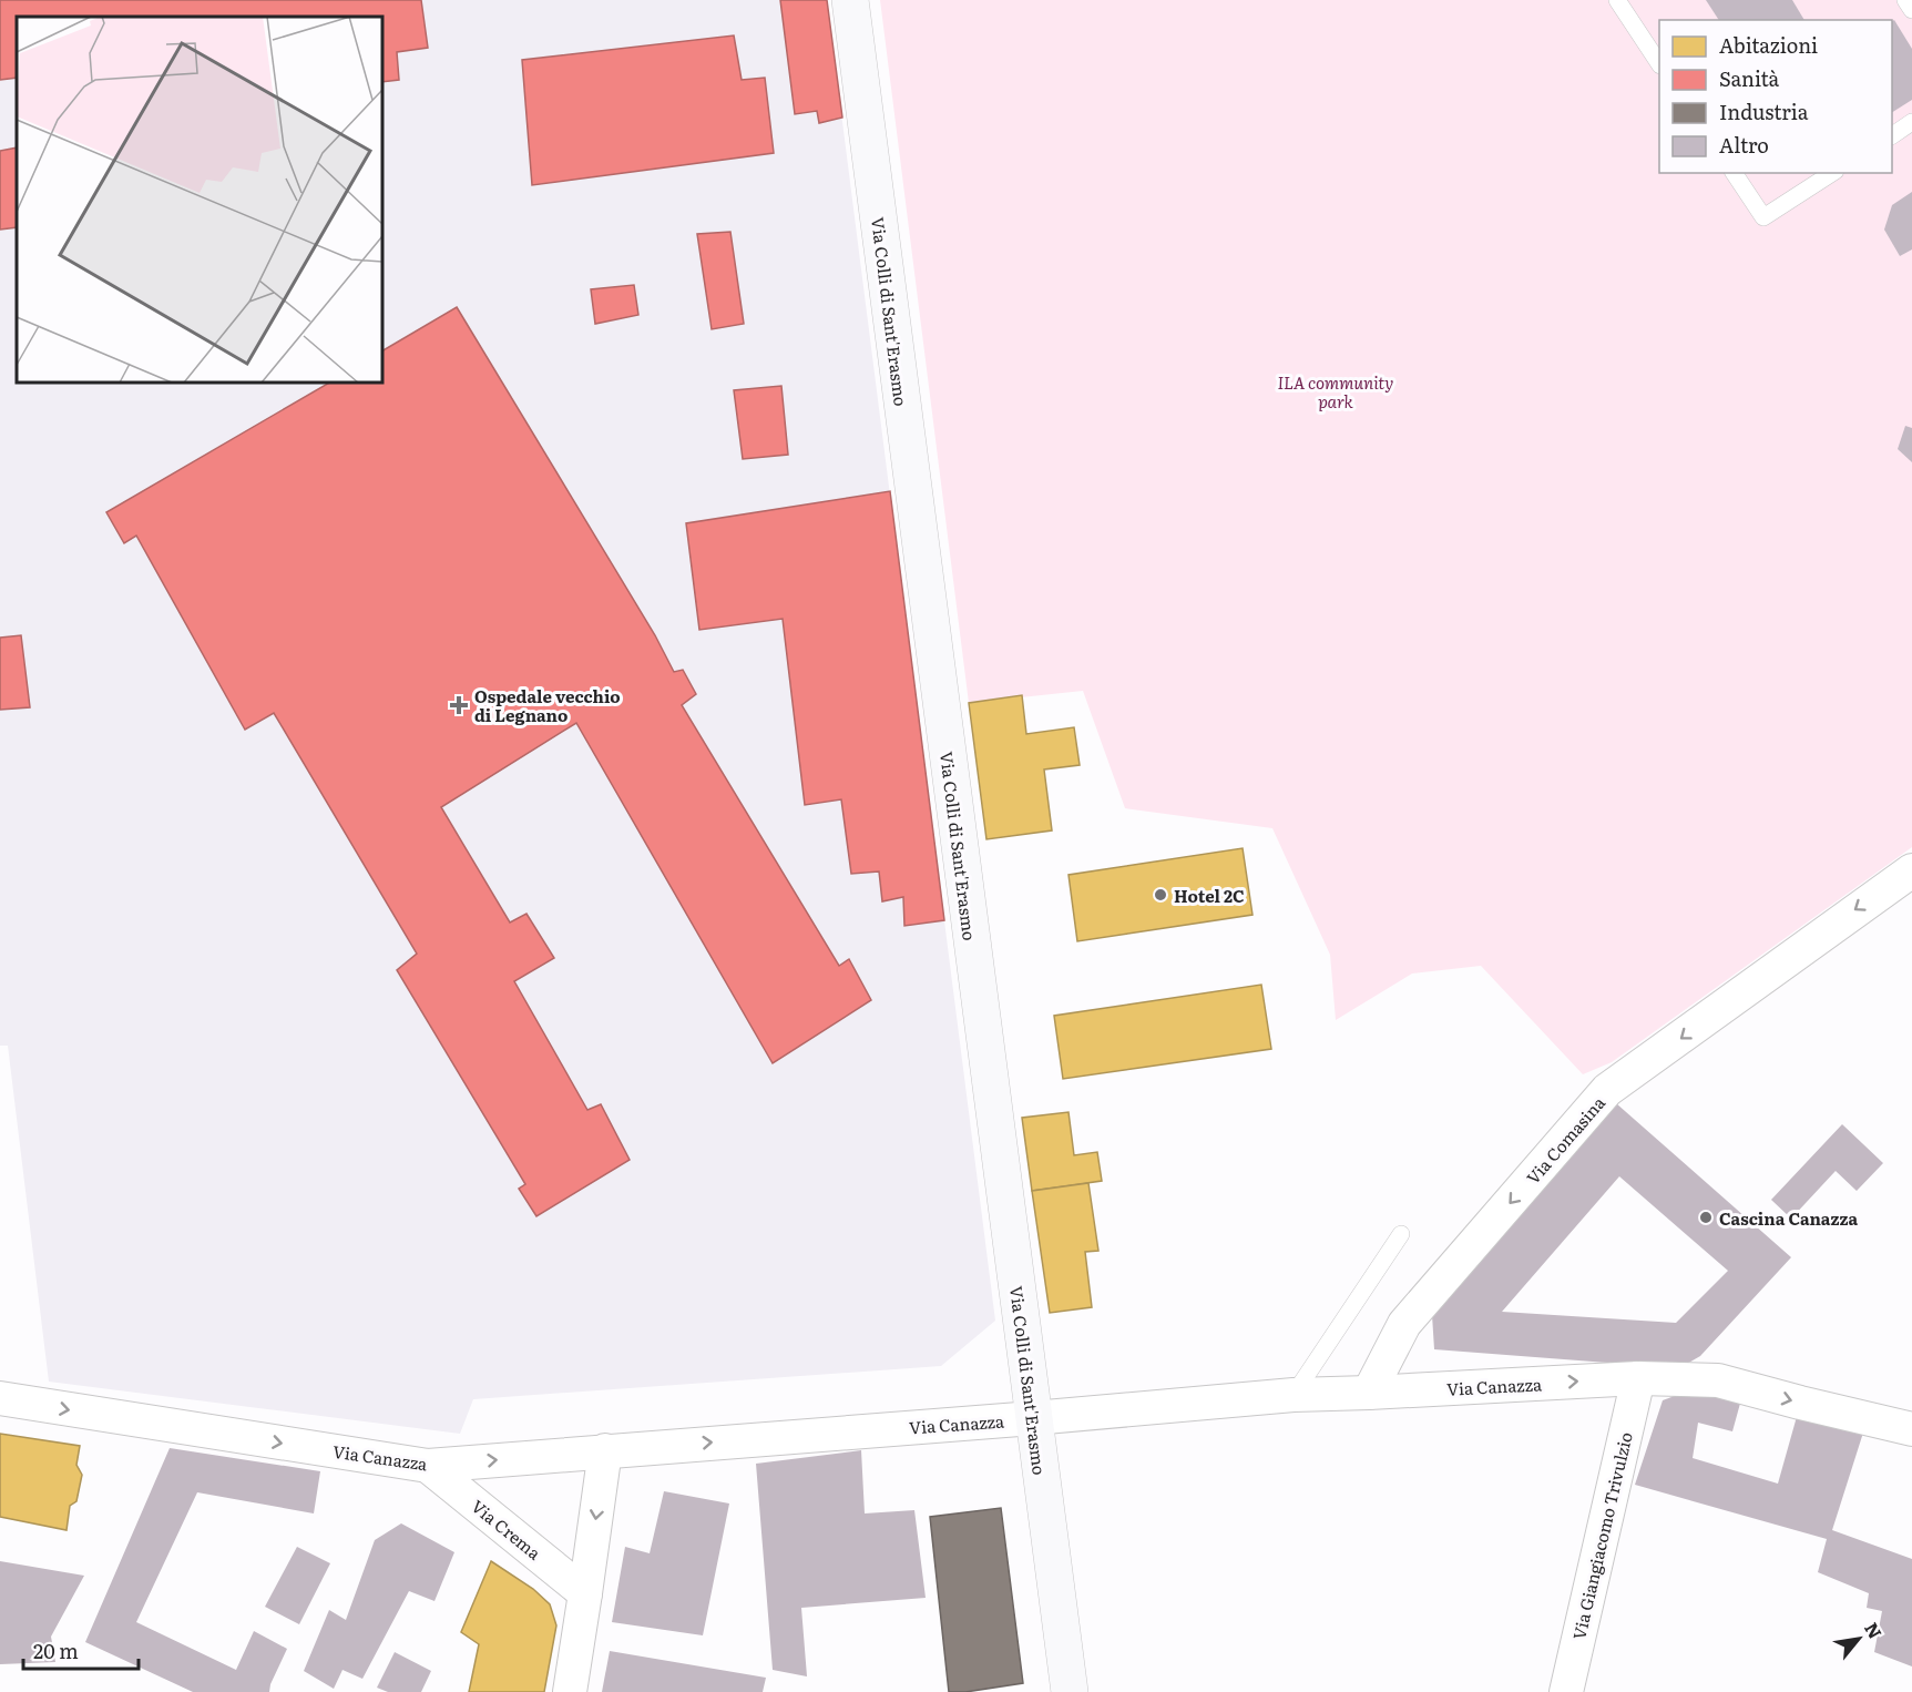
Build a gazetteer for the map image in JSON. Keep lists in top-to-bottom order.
{
  "streets": {
    "street": [
      "Via Colli di Sant'Erasmo",
      "Via Comasina",
      "Via Canazza",
      "Via Crema",
      "Via Giangiacomo Trivulzio"
    ]
  },
  "crossings": [
    ["Via Colli di Sant'Erasmo", "Via Canazza"],
    ["Via Comasina", "Via Canazza"],
    ["Via Canazza", "Via Crema"],
    ["Via Canazza", "Via Giangiacomo Trivulzio"]
  ],
  "one_way": ["Via Comasina", "Via Canazza"],
  "parks": ["ILA community park"],
  "places": {
    "health": ["Ospedale vecchio di Legnano"],
    "other": ["Hotel 2C", "Cascina Canazza"]
  },
  "legend": [
    "Abitazioni",
    "Sanità",
    "Industria",
    "Altro"
  ],
  "scale_bar": "20 m",
  "north": "top right"
}
